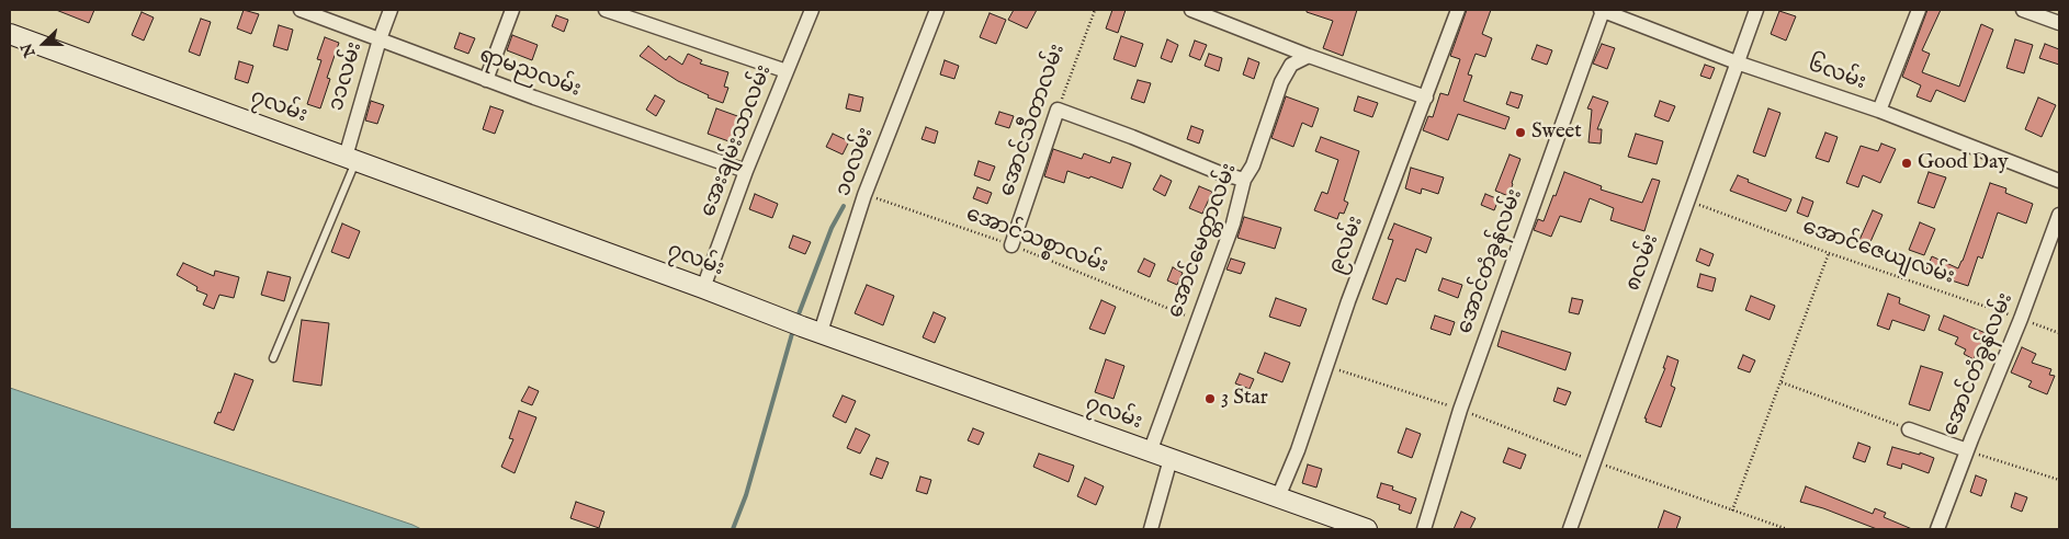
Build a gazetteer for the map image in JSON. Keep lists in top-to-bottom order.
{
  "streets": {
    "street": [
      "ရာမညလမ်း",
      "၆လမ်း",
      "၁၁လမ်း",
      "၇လမ်း",
      "အောင်သီတာလမ်း",
      "အေးချမ်းသာလမ်း",
      "၁၀လမ်း",
      "အောင်မေတ္တာလမ်း",
      "၉လမ်း",
      "အောင်တံခွန်လမ်း",
      "၈လမ်း"
    ],
    "path": ["အောင်သစ္စာလမ်း", "အောင်ဇေယျလမ်း"]
  },
  "crossings": [
    ["ရာမညလမ်း", "၁၁လမ်း"],
    ["ရာမညလမ်း", "အေးချမ်းသာလမ်း"],
    ["၆လမ်း", "အောင်တံခွန်လမ်း"],
    ["၆လမ်း", "၈လမ်း"],
    ["၁၁လမ်း", "၇လမ်း"],
    ["၇လမ်း", "အေးချမ်းသာလမ်း"],
    ["၇လမ်း", "၁၀လမ်း"],
    ["၇လမ်း", "အောင်မေတ္တာလမ်း"],
    ["၇လမ်း", "၉လမ်း"],
    ["အောင်သီတာလမ်း", "အောင်သစ္စာလမ်း"],
    ["၁၀လမ်း", "အောင်သစ္စာလမ်း"],
    ["အောင်သစ္စာလမ်း", "အောင်မေတ္တာလမ်း"],
    ["အောင်ဇေယျလမ်း", "အောင်တံခွန်လမ်း"],
    ["အောင်ဇေယျလမ်း", "၈လမ်း"]
  ],
  "places": ["Sweet", "Good Day", "3 Star"],
  "north": "left"
}
